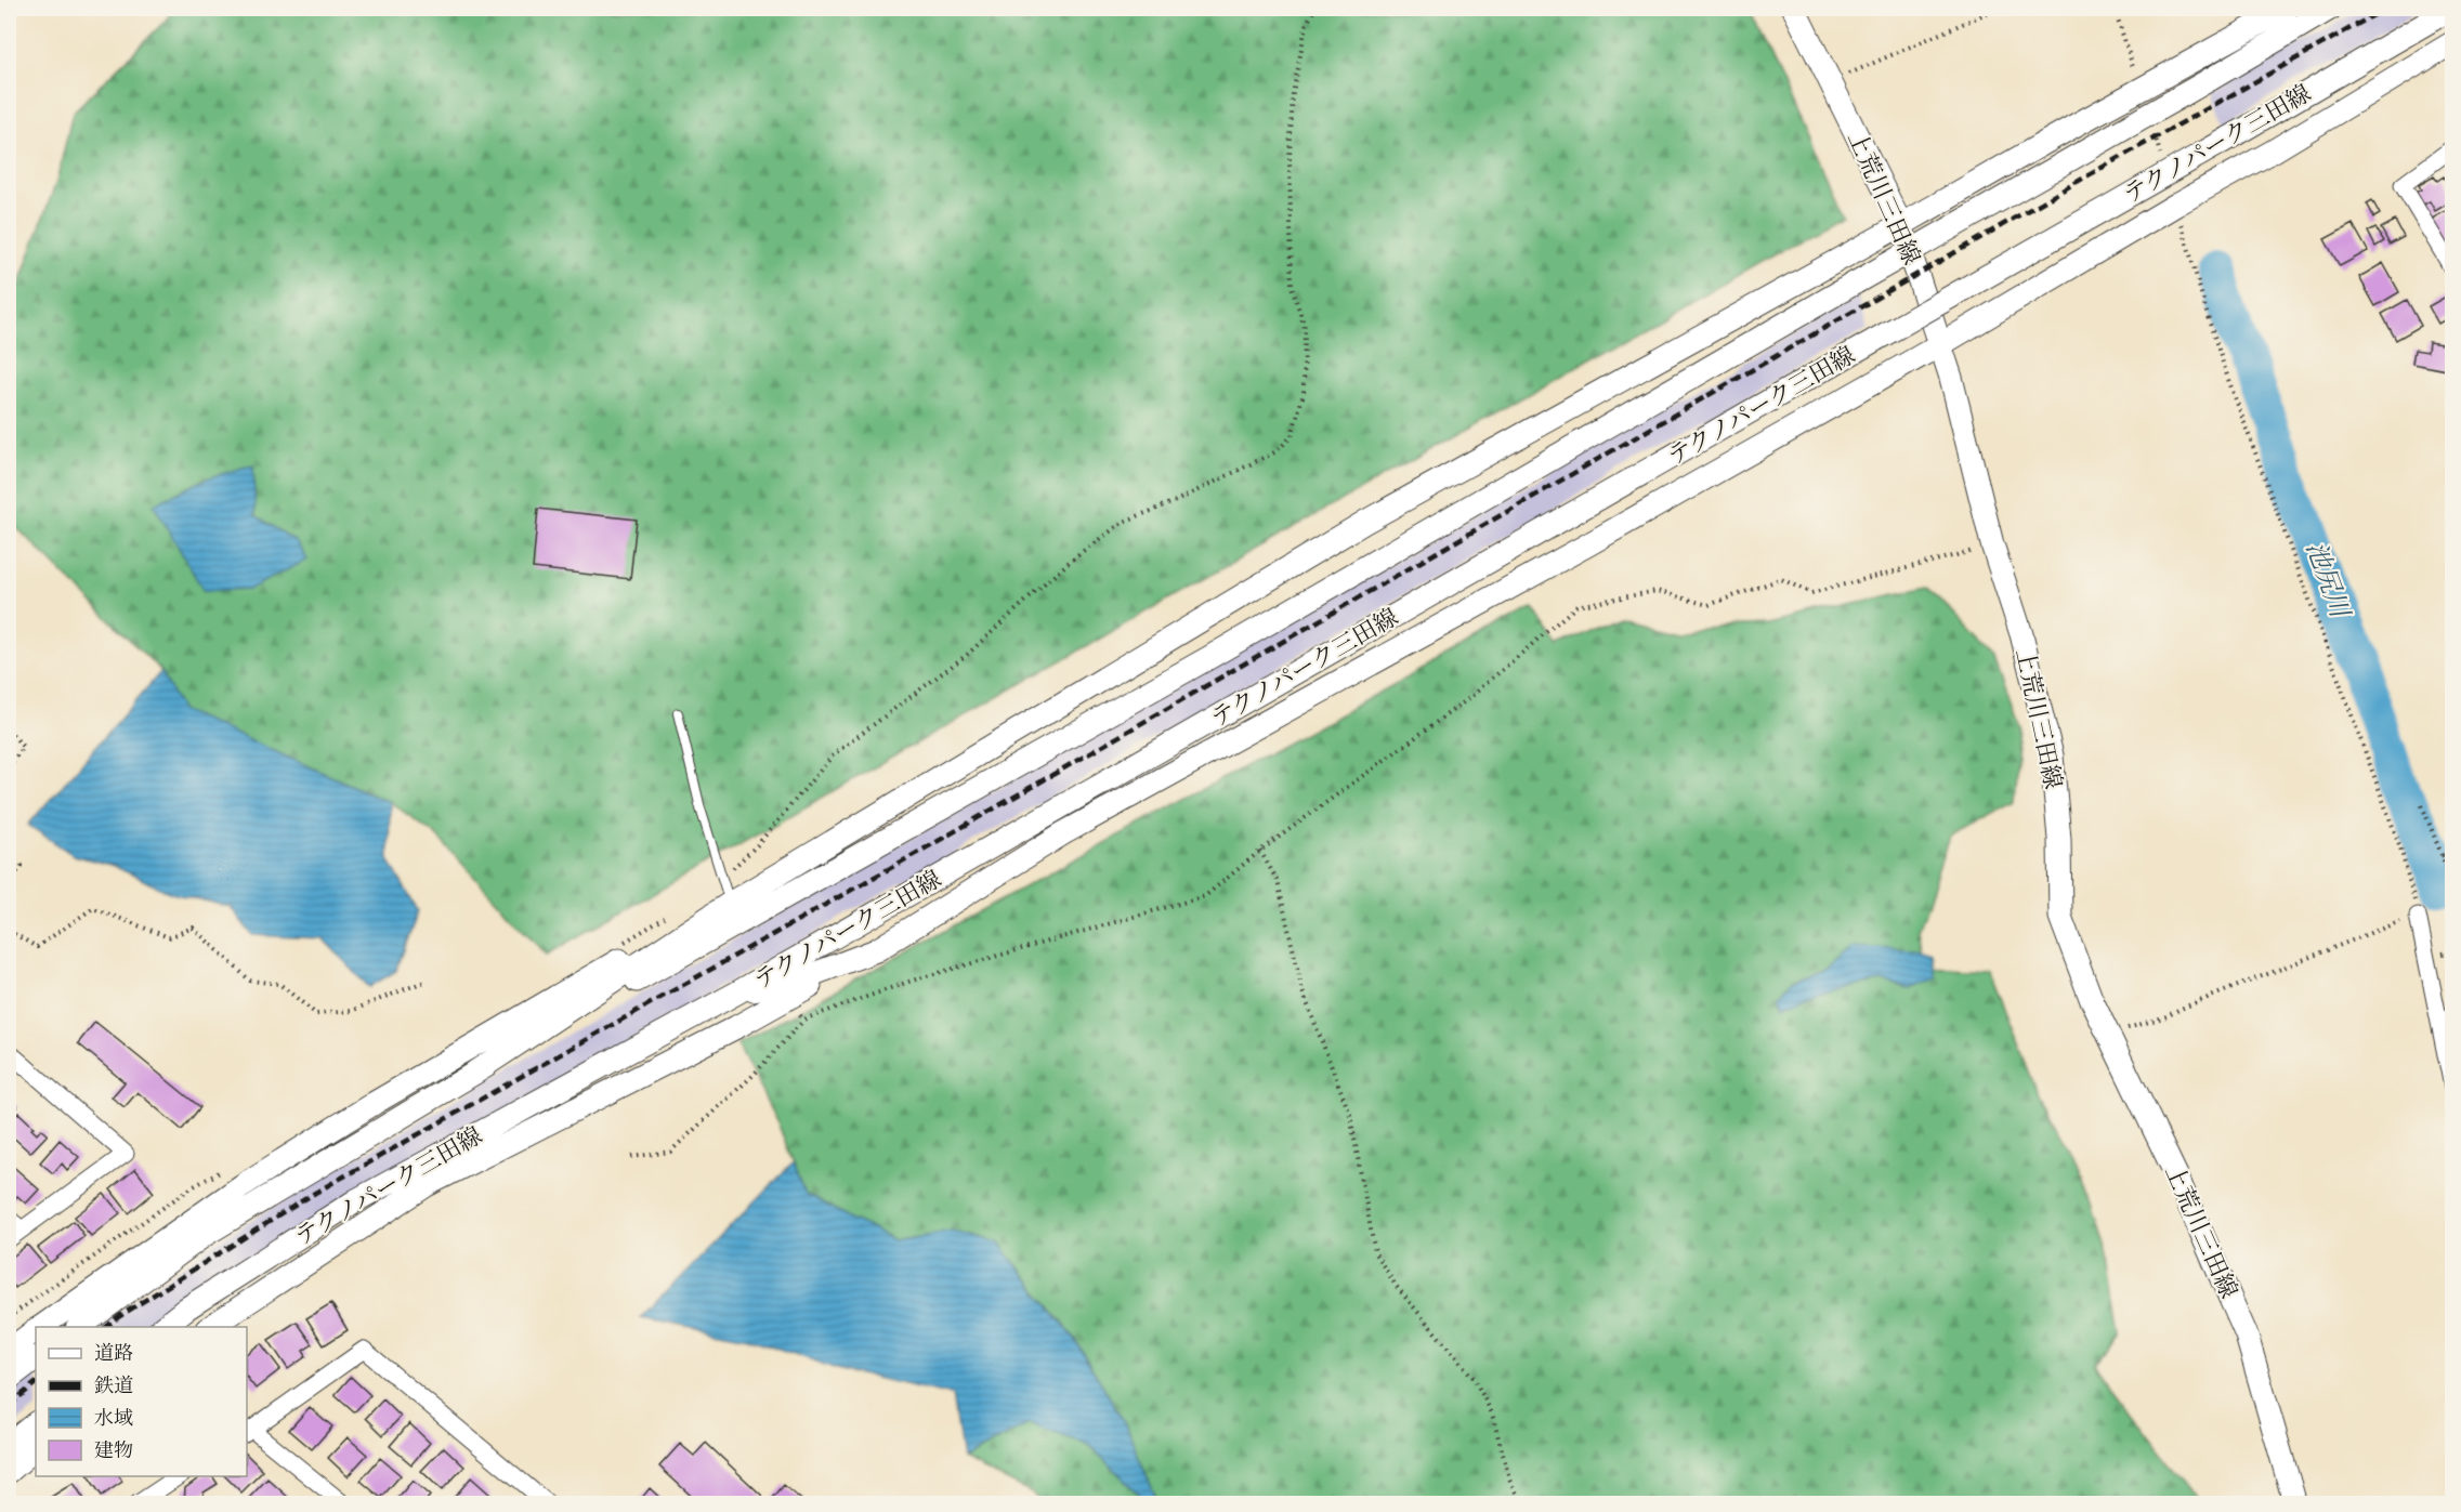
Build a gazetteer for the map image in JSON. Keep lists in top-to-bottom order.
{
  "streets": {
    "main road": ["テクノパーク三田線", "上荒川三田線"]
  },
  "water": ["池尻川"],
  "legend": [
    "道路",
    "鉄道",
    "水域",
    "建物"
  ]
}
